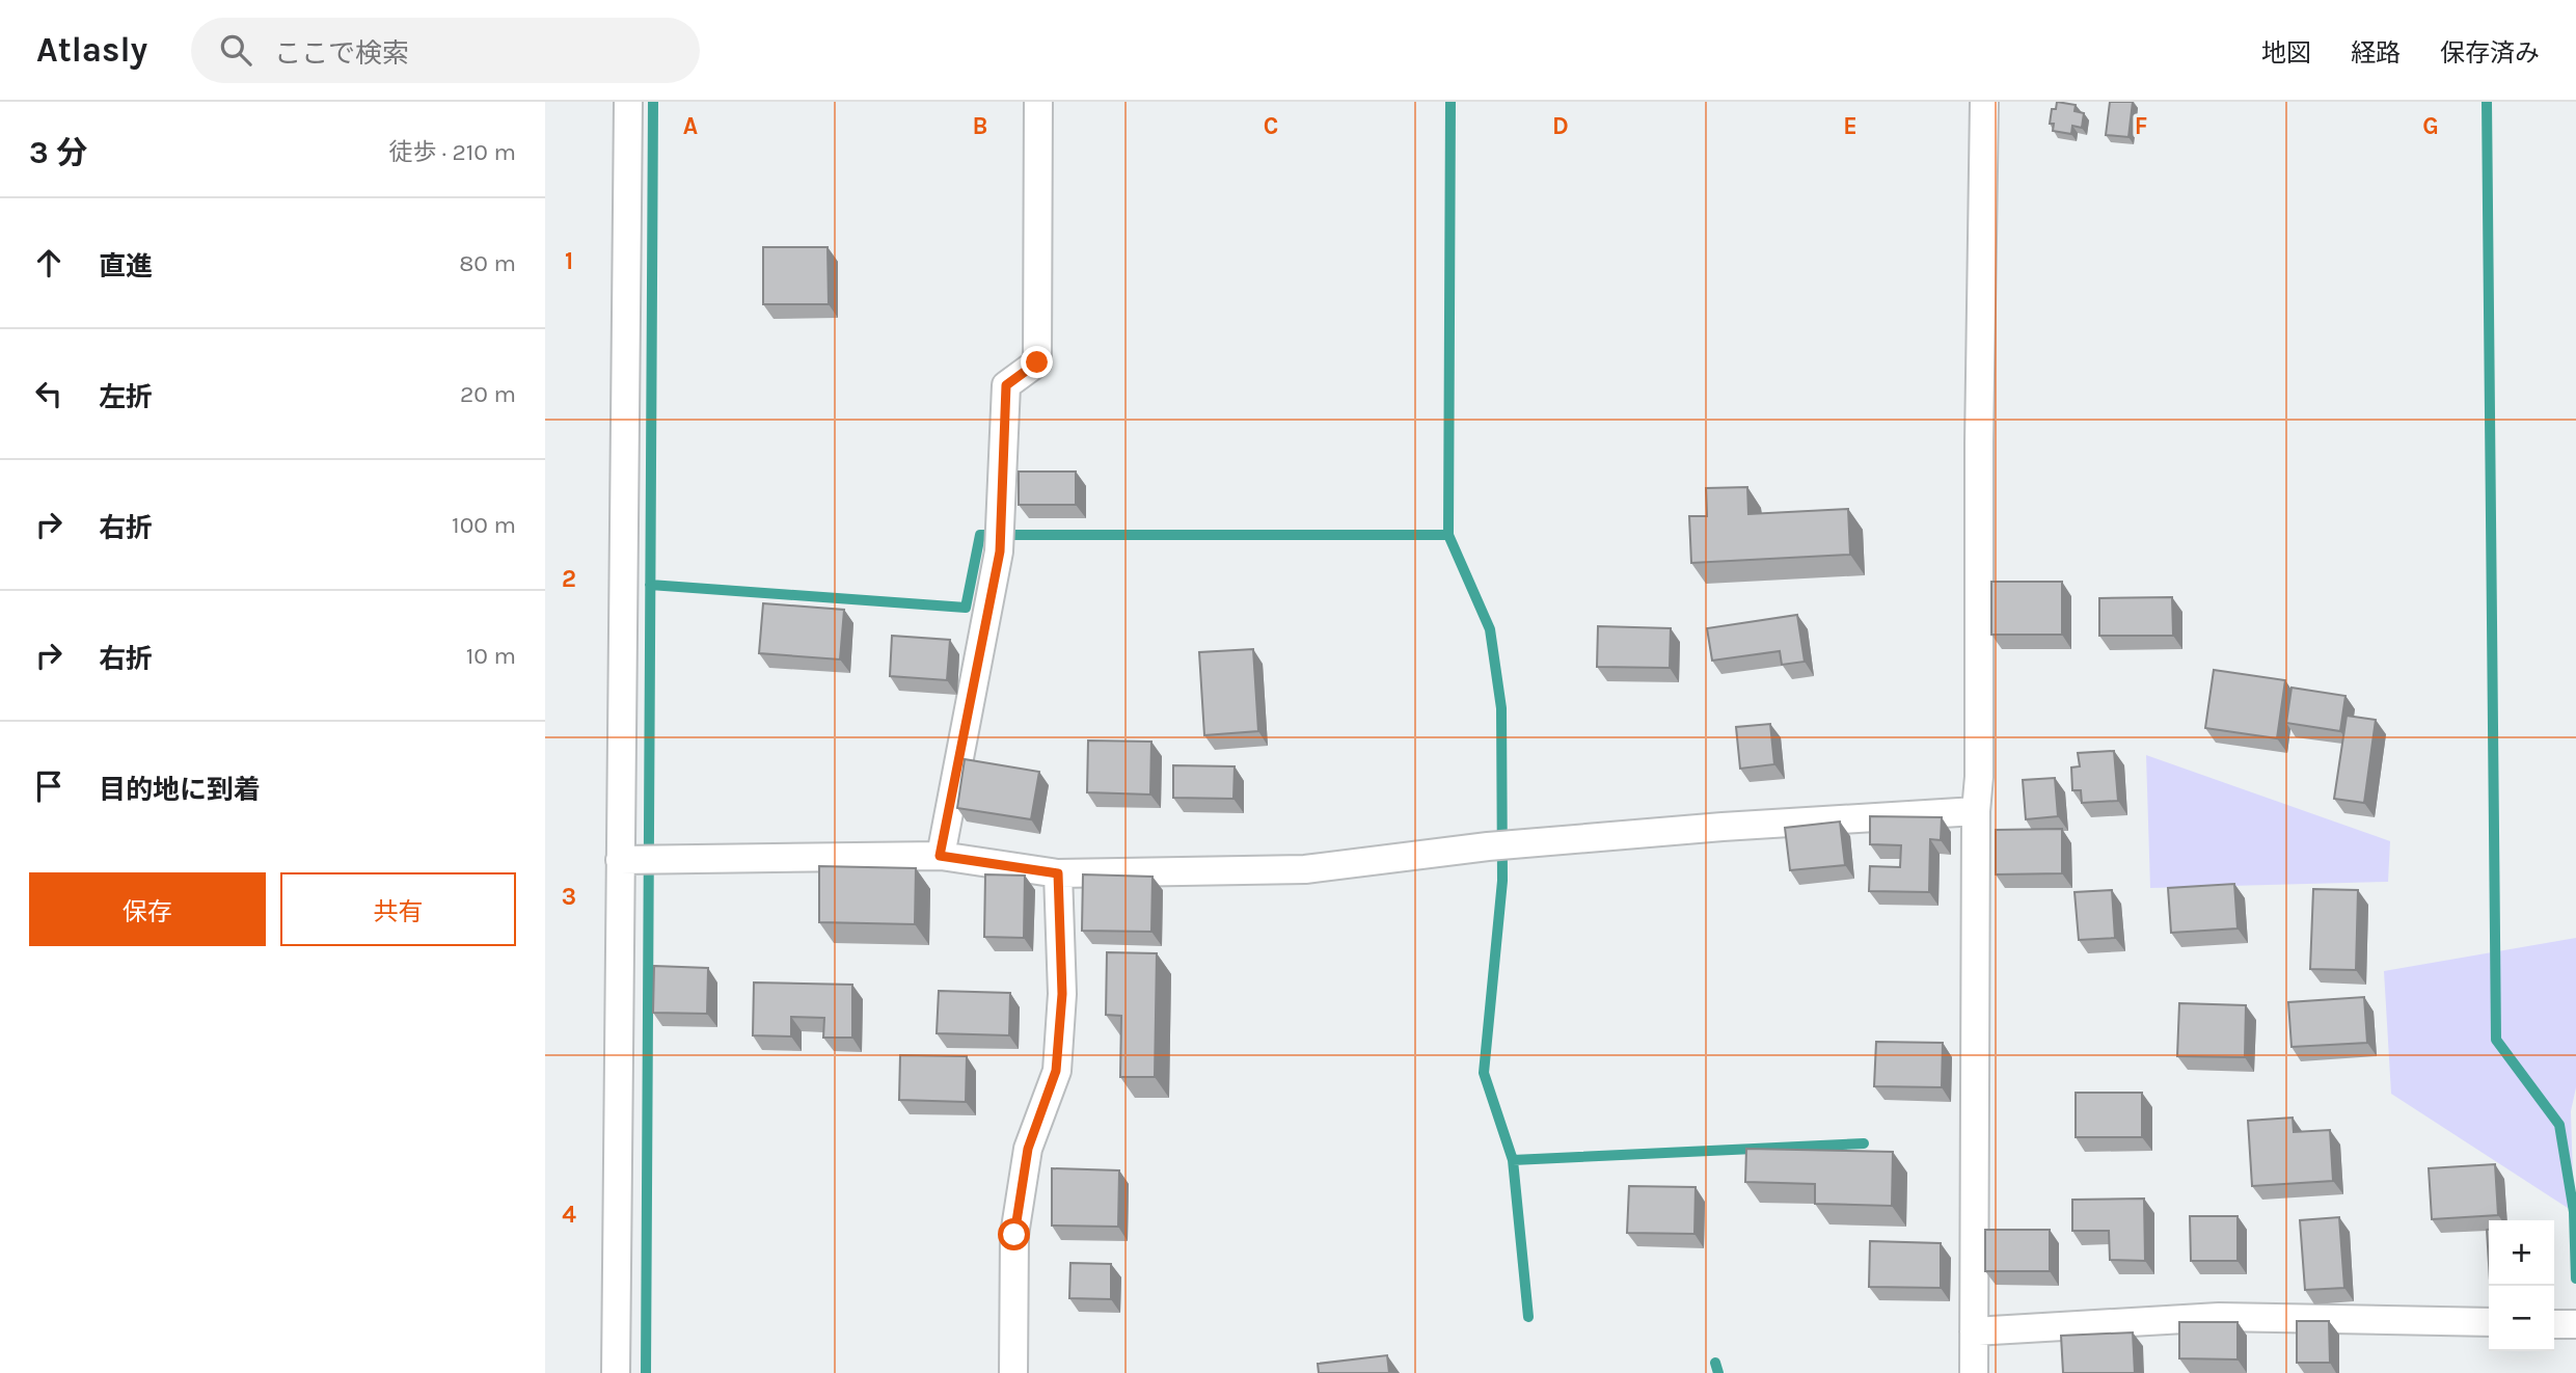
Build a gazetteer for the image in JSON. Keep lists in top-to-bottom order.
{
  "page": {
    "header": "Atlasly",
    "search": "ここで検索",
    "nav": ["地図", "経路", "保存済み"],
    "heading": ["3 分", "徒歩 · 210 m"],
    "list": [
      ["直進", "80 m"],
      ["左折", "20 m"],
      ["右折", "100 m"],
      ["右折", "10 m"],
      "目的地に到着"
    ],
    "buttons": ["保存", "共有"],
    "map_buttons": ["+", "−"]
  },
  "grid": {
    "columns": [
      "A",
      "B",
      "C",
      "D",
      "E",
      "F",
      "G"
    ],
    "rows": [
      "1",
      "2",
      "3",
      "4"
    ]
  }
}
